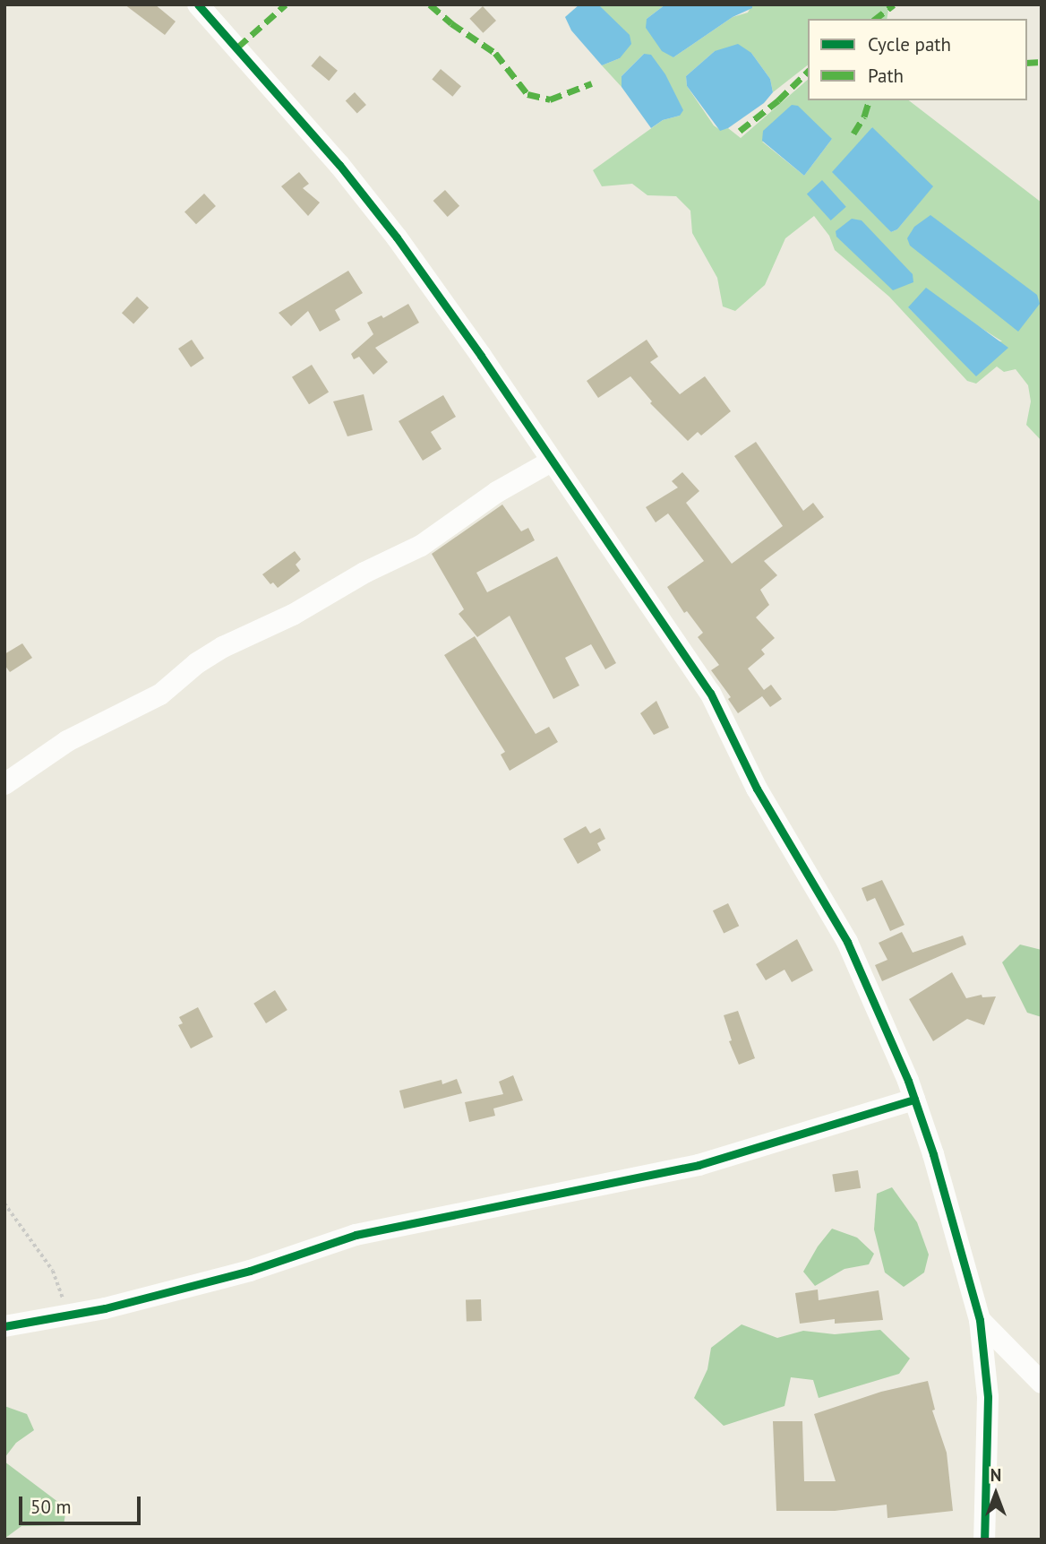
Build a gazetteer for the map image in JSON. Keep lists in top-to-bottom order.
{
  "legend": ["Cycle path", "Path"],
  "scale_bar": "50 m",
  "north": "top"
}
